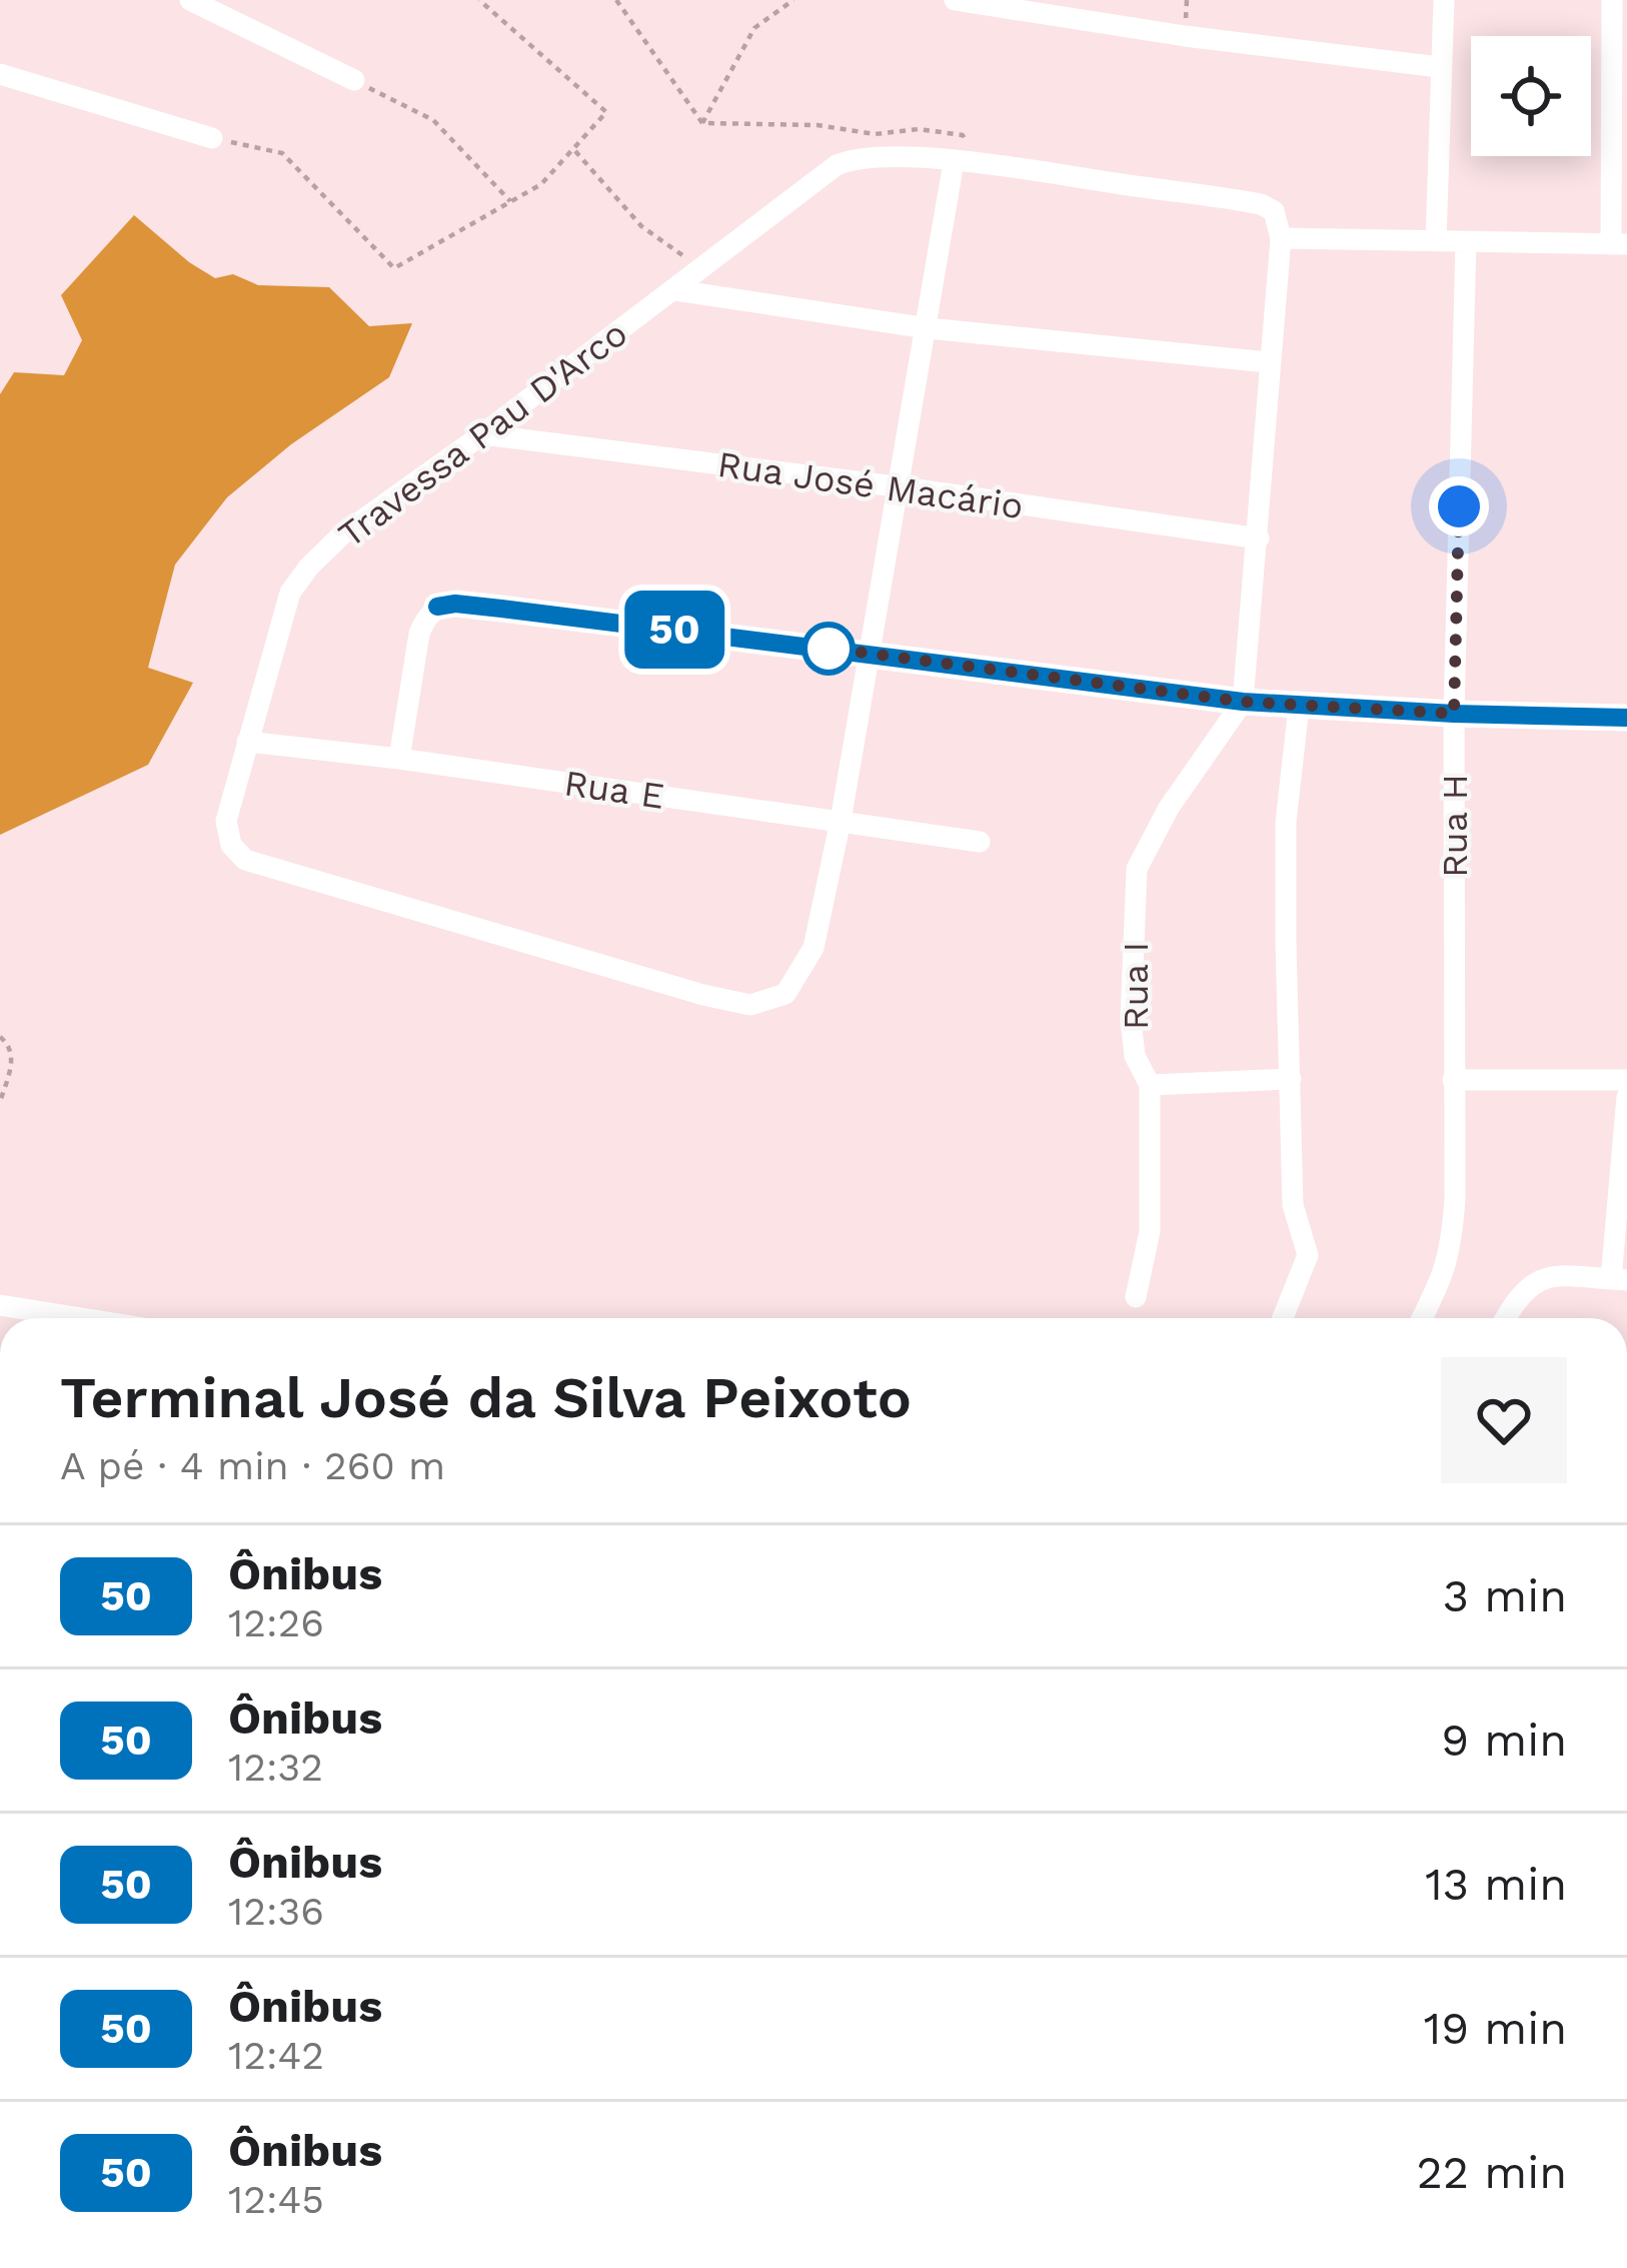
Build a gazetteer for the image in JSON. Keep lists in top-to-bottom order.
{
  "streets": {
    "street": [
      "Travessa Pau D'Arco",
      "Rua José Macário",
      "Rua E",
      "Rua H",
      "Rua I"
    ]
  },
  "crossings": [
    ["Travessa Pau D'Arco", "Rua José Macário"],
    ["Travessa Pau D'Arco", "Rua E"]
  ],
  "lines": ["bus line 50"],
  "page": {
    "on_map": "50",
    "heading": ["Terminal José da Silva Peixoto", "A pé · 4 min · 260 m"],
    "list": [
      {
        "mark": "50",
        "name": "Ônibus",
        "note": "12:26",
        "value": "3 min"
      },
      {
        "mark": "50",
        "name": "Ônibus",
        "note": "12:32",
        "value": "9 min"
      },
      {
        "mark": "50",
        "name": "Ônibus",
        "note": "12:36",
        "value": "13 min"
      },
      {
        "mark": "50",
        "name": "Ônibus",
        "note": "12:42",
        "value": "19 min"
      },
      {
        "mark": "50",
        "name": "Ônibus",
        "note": "12:45",
        "value": "22 min"
      }
    ]
  }
}
